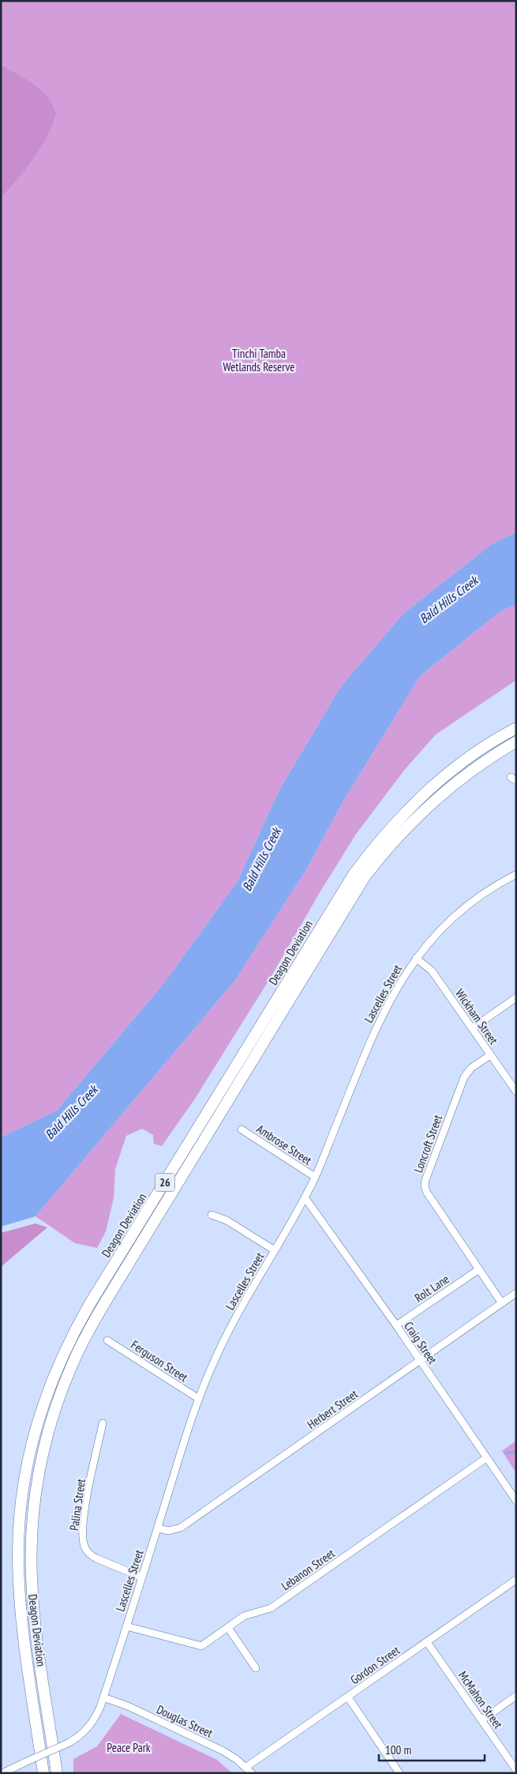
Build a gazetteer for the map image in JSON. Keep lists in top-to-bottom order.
{
  "streets": {
    "highway": ["Deagon Deviation", "26"],
    "street": [
      "Lascelles Street",
      "Wickham Street",
      "Loncroft Street",
      "Ambrose Street",
      "Rolt Lane",
      "Craig Street",
      "Ferguson Street",
      "Herbert Street",
      "Palina Street",
      "Lebanon Street",
      "Gordon Street",
      "McMahon Street",
      "Douglas Street"
    ]
  },
  "crossings": [
    ["Lascelles Street", "Wickham Street"],
    ["Lascelles Street", "Ambrose Street"],
    ["Lascelles Street", "Craig Street"],
    ["Lascelles Street", "Ferguson Street"],
    ["Lascelles Street", "Herbert Street"],
    ["Lascelles Street", "Palina Street"],
    ["Lascelles Street", "Lebanon Street"],
    ["Lascelles Street", "Douglas Street"],
    ["Wickham Street", "Loncroft Street"],
    ["Loncroft Street", "Rolt Lane"],
    ["Loncroft Street", "Herbert Street"],
    ["Rolt Lane", "Craig Street"],
    ["Craig Street", "Herbert Street"],
    ["Craig Street", "Lebanon Street"],
    ["Gordon Street", "McMahon Street"],
    ["Gordon Street", "Douglas Street"]
  ],
  "water": ["Bald Hills Creek"],
  "parks": ["Tinchi Tamba Wetlands Reserve", "Peace Park"],
  "scale_bar": "100 m"
}
